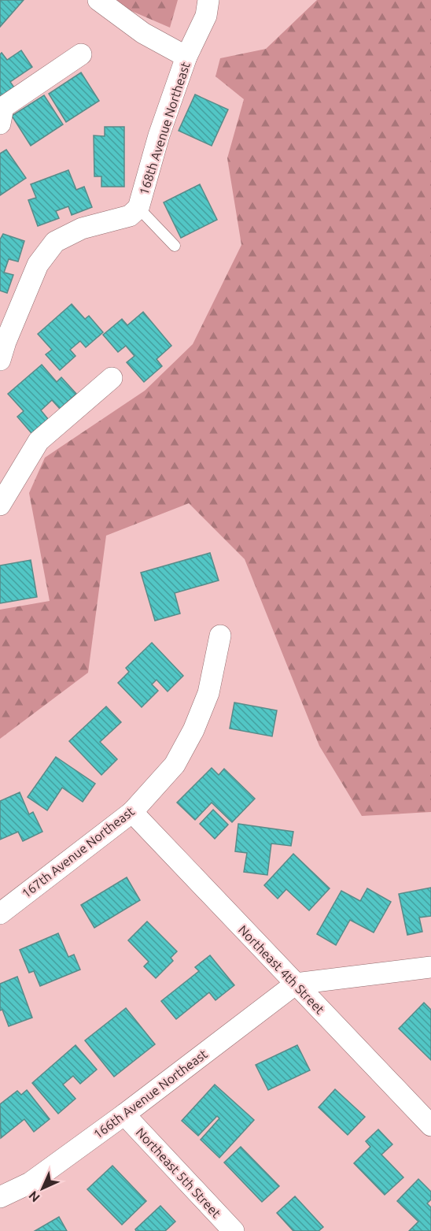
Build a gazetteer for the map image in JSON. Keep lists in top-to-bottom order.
{
  "streets": {
    "street": [
      "168th Avenue Northeast",
      "167th Avenue Northeast",
      "Northeast 4th Street",
      "166th Avenue Northeast",
      "Northeast 5th Street"
    ]
  },
  "crossings": [
    ["167th Avenue Northeast", "Northeast 4th Street"],
    ["Northeast 4th Street", "166th Avenue Northeast"],
    ["166th Avenue Northeast", "Northeast 5th Street"]
  ],
  "north": "bottom left"
}
